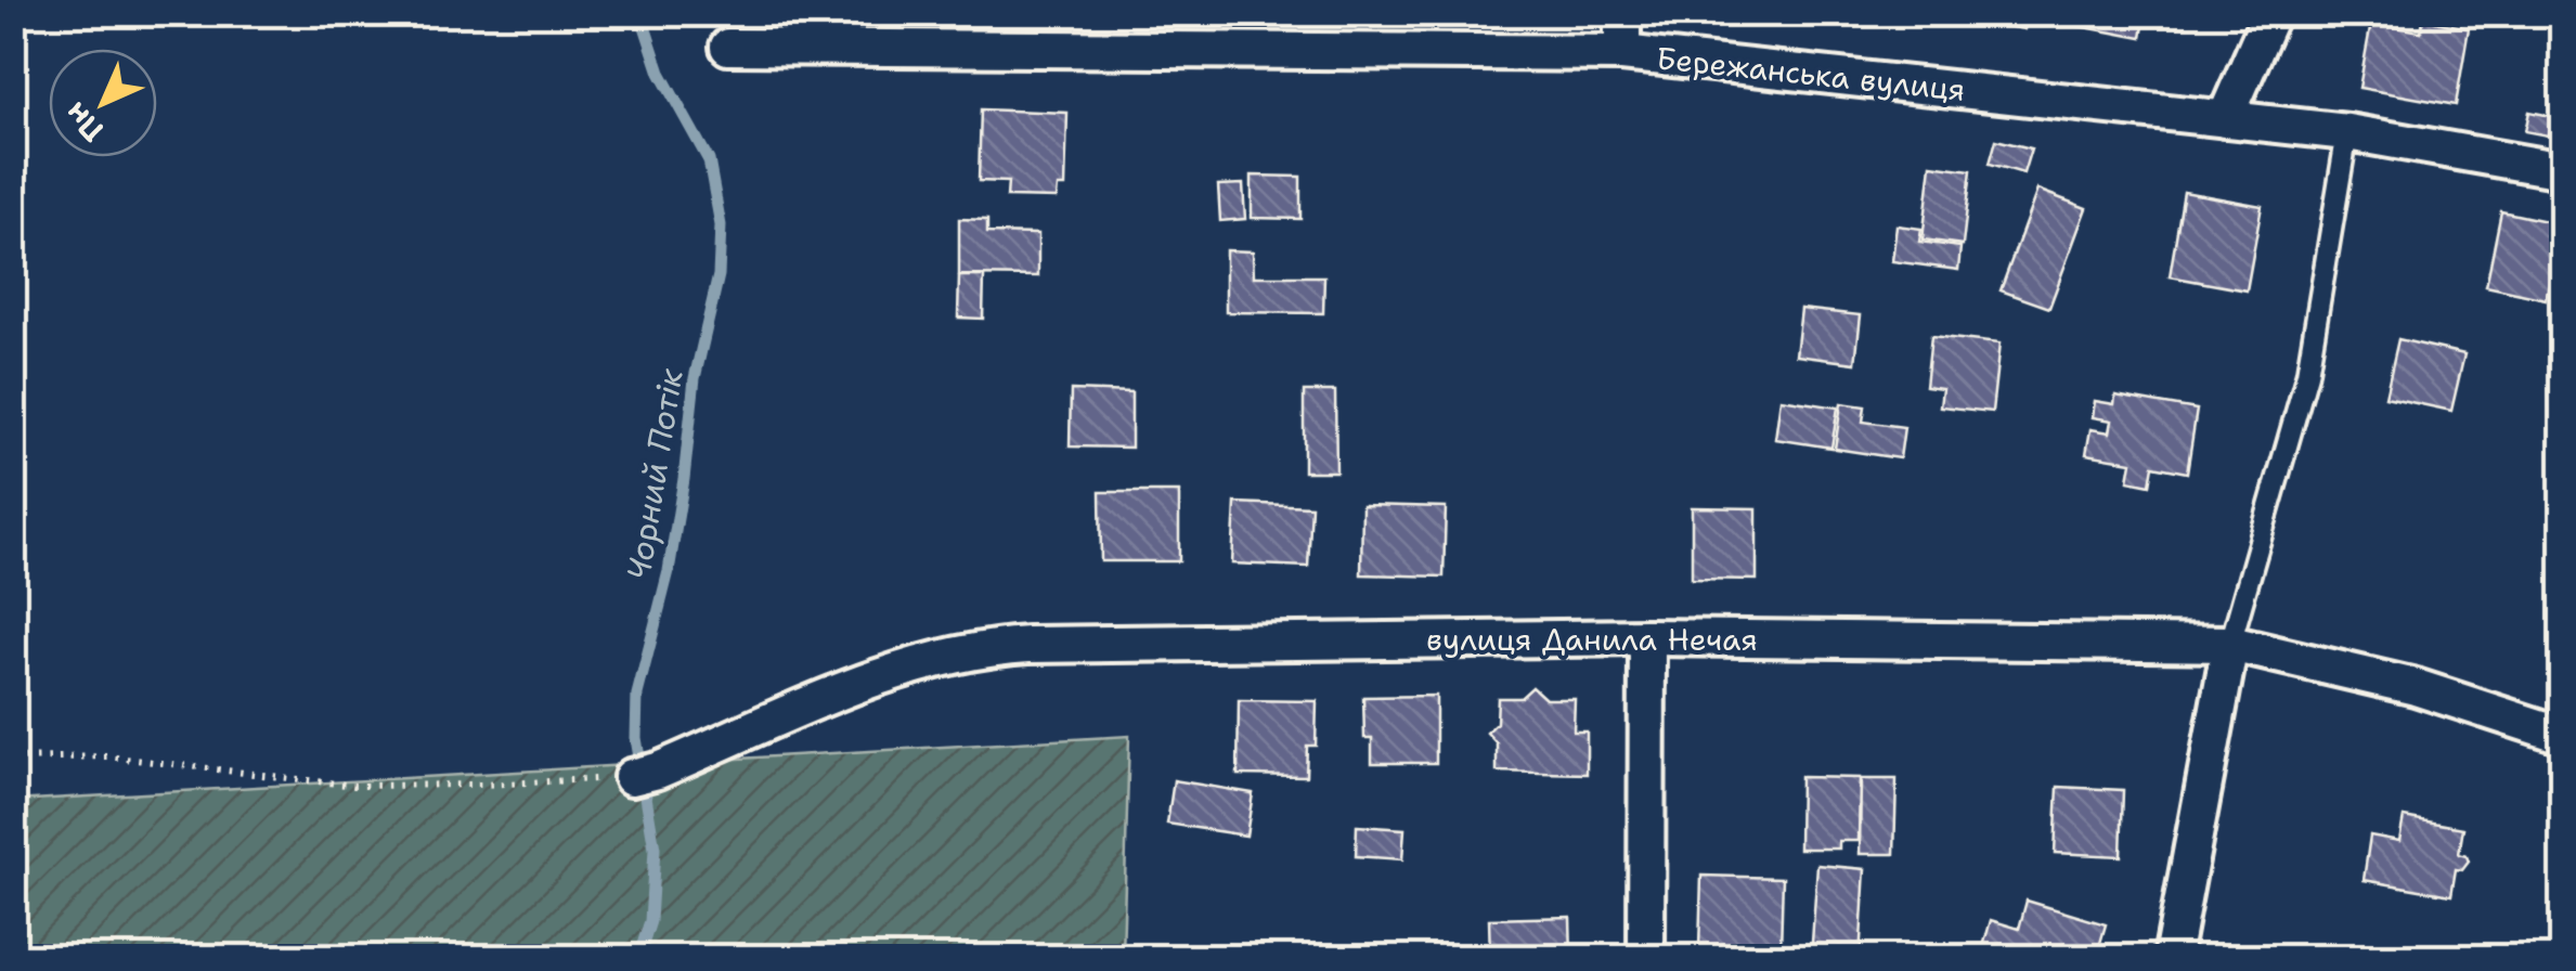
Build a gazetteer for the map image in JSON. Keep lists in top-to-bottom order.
{
  "streets": {
    "street": ["Бережанська вулиця", "вулиця Данила Нечая"]
  },
  "water": ["Чорний Потік"],
  "north": "bottom left"
}
